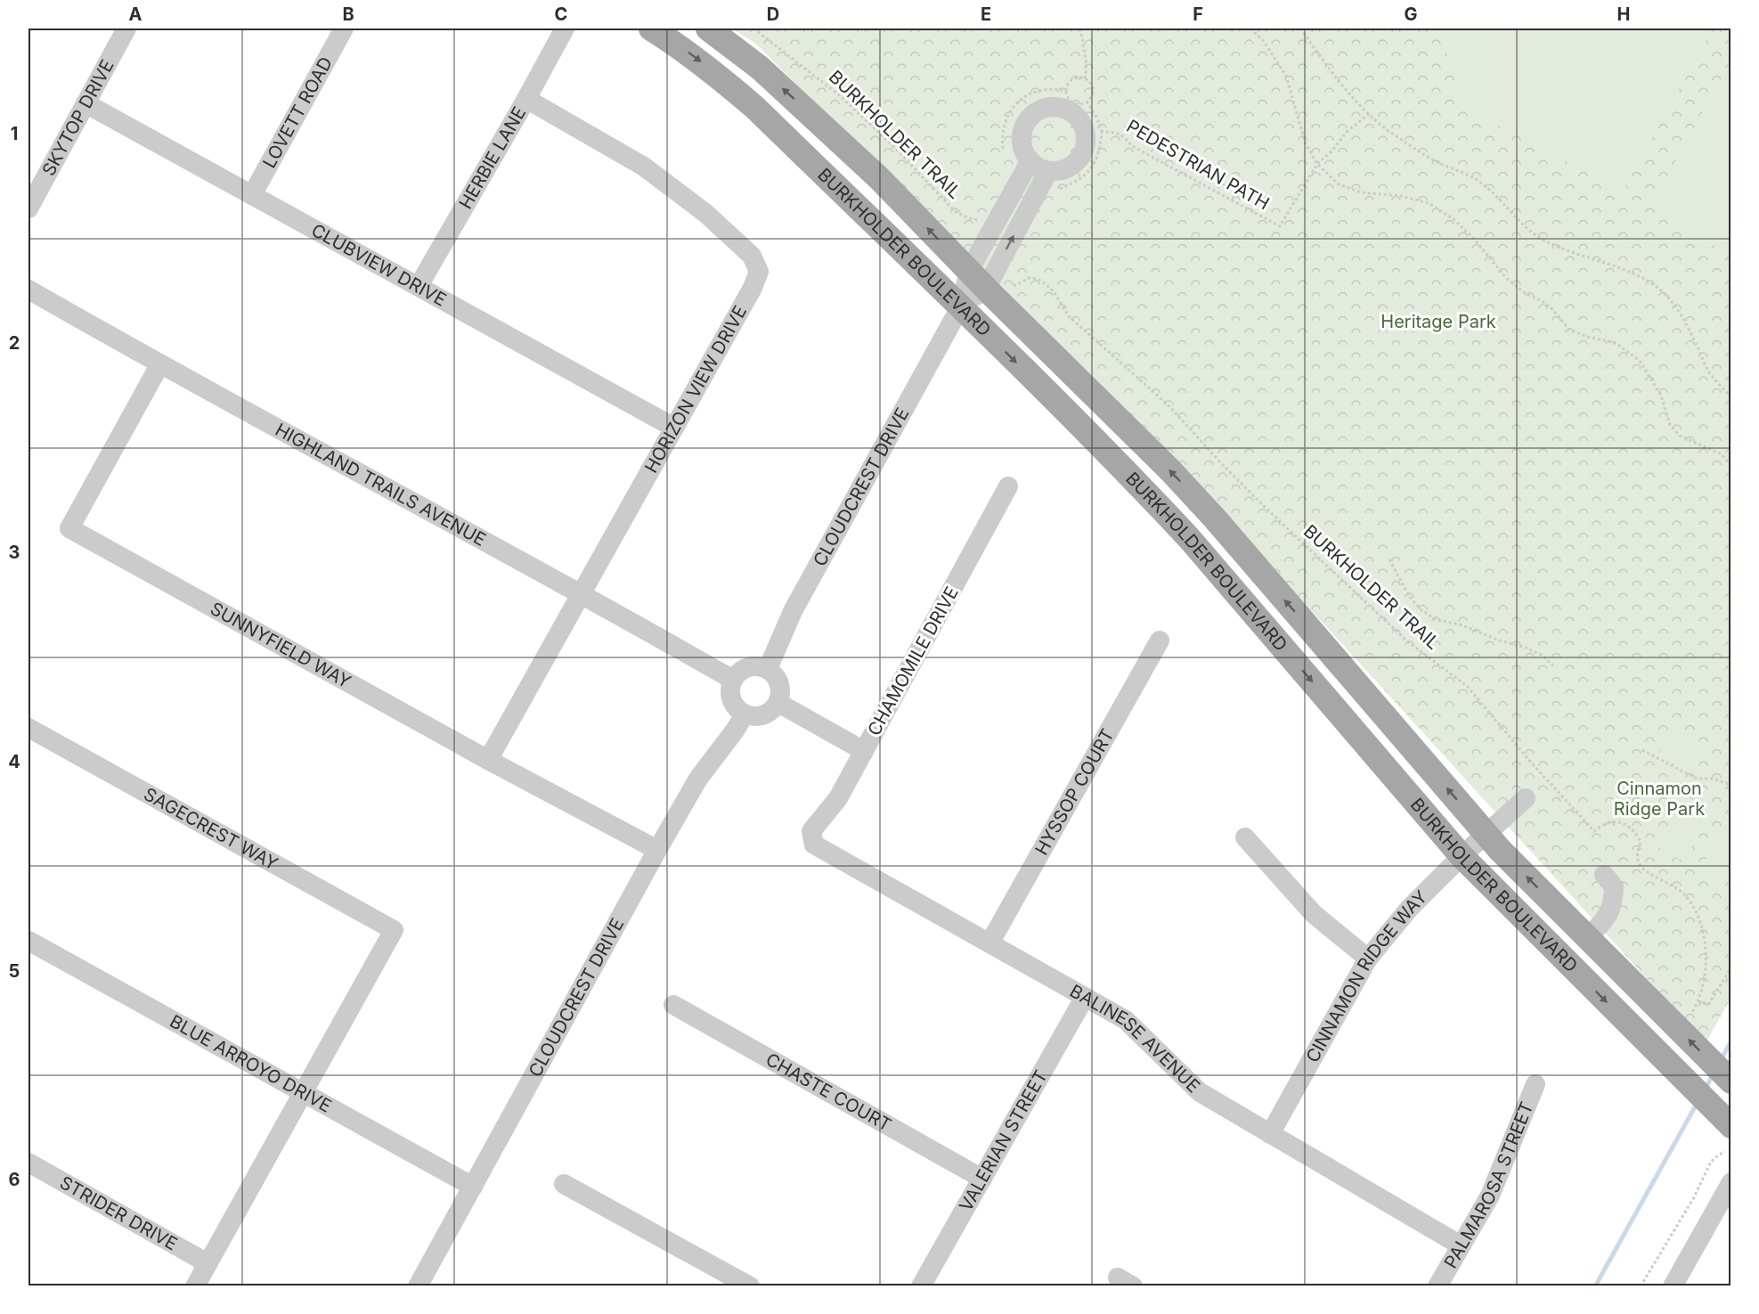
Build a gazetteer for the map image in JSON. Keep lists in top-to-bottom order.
{
  "streets": {
    "main road": ["BURKHOLDER BOULEVARD"],
    "street": [
      "LOVETT ROAD",
      "SKYTOP DRIVE",
      "HERBIE LANE",
      "CLUBVIEW DRIVE",
      "HORIZON VIEW DRIVE",
      "HIGHLAND TRAILS AVENUE",
      "CLOUDCREST DRIVE",
      "SUNNYFIELD WAY",
      "CHAMOMILE DRIVE",
      "HYSSOP COURT",
      "SAGECREST WAY",
      "CINNAMON RIDGE WAY",
      "BALINESE AVENUE",
      "BLUE ARROYO DRIVE",
      "CHASTE COURT",
      "VALERIAN STREET",
      "PALMAROSA STREET",
      "STRIDER DRIVE"
    ],
    "path": ["BURKHOLDER TRAIL", "PEDESTRIAN PATH"]
  },
  "crossings": [
    ["LOVETT ROAD", "CLUBVIEW DRIVE"],
    ["SKYTOP DRIVE", "CLUBVIEW DRIVE"],
    ["BURKHOLDER TRAIL", "BURKHOLDER BOULEVARD"],
    ["BURKHOLDER TRAIL", "CLOUDCREST DRIVE"],
    ["HERBIE LANE", "CLUBVIEW DRIVE"],
    ["HERBIE LANE", "HORIZON VIEW DRIVE"],
    ["BURKHOLDER BOULEVARD", "CLOUDCREST DRIVE"],
    ["BURKHOLDER BOULEVARD", "CINNAMON RIDGE WAY"],
    ["CLUBVIEW DRIVE", "HORIZON VIEW DRIVE"],
    ["HORIZON VIEW DRIVE", "HIGHLAND TRAILS AVENUE"],
    ["HORIZON VIEW DRIVE", "SUNNYFIELD WAY"],
    ["HIGHLAND TRAILS AVENUE", "CLOUDCREST DRIVE"],
    ["HIGHLAND TRAILS AVENUE", "SUNNYFIELD WAY"],
    ["CLOUDCREST DRIVE", "SUNNYFIELD WAY"],
    ["CLOUDCREST DRIVE", "BLUE ARROYO DRIVE"],
    ["CHAMOMILE DRIVE", "BALINESE AVENUE"],
    ["HYSSOP COURT", "BALINESE AVENUE"],
    ["SAGECREST WAY", "BLUE ARROYO DRIVE"],
    ["CINNAMON RIDGE WAY", "BALINESE AVENUE"],
    ["BALINESE AVENUE", "VALERIAN STREET"],
    ["BALINESE AVENUE", "PALMAROSA STREET"],
    ["CHASTE COURT", "VALERIAN STREET"]
  ],
  "parks": ["Heritage Park", "Cinnamon Ridge Park"],
  "grid": {
    "columns": [
      "A",
      "B",
      "C",
      "D",
      "E",
      "F",
      "G",
      "H"
    ],
    "rows": [
      "1",
      "2",
      "3",
      "4",
      "5",
      "6"
    ]
  }
}
